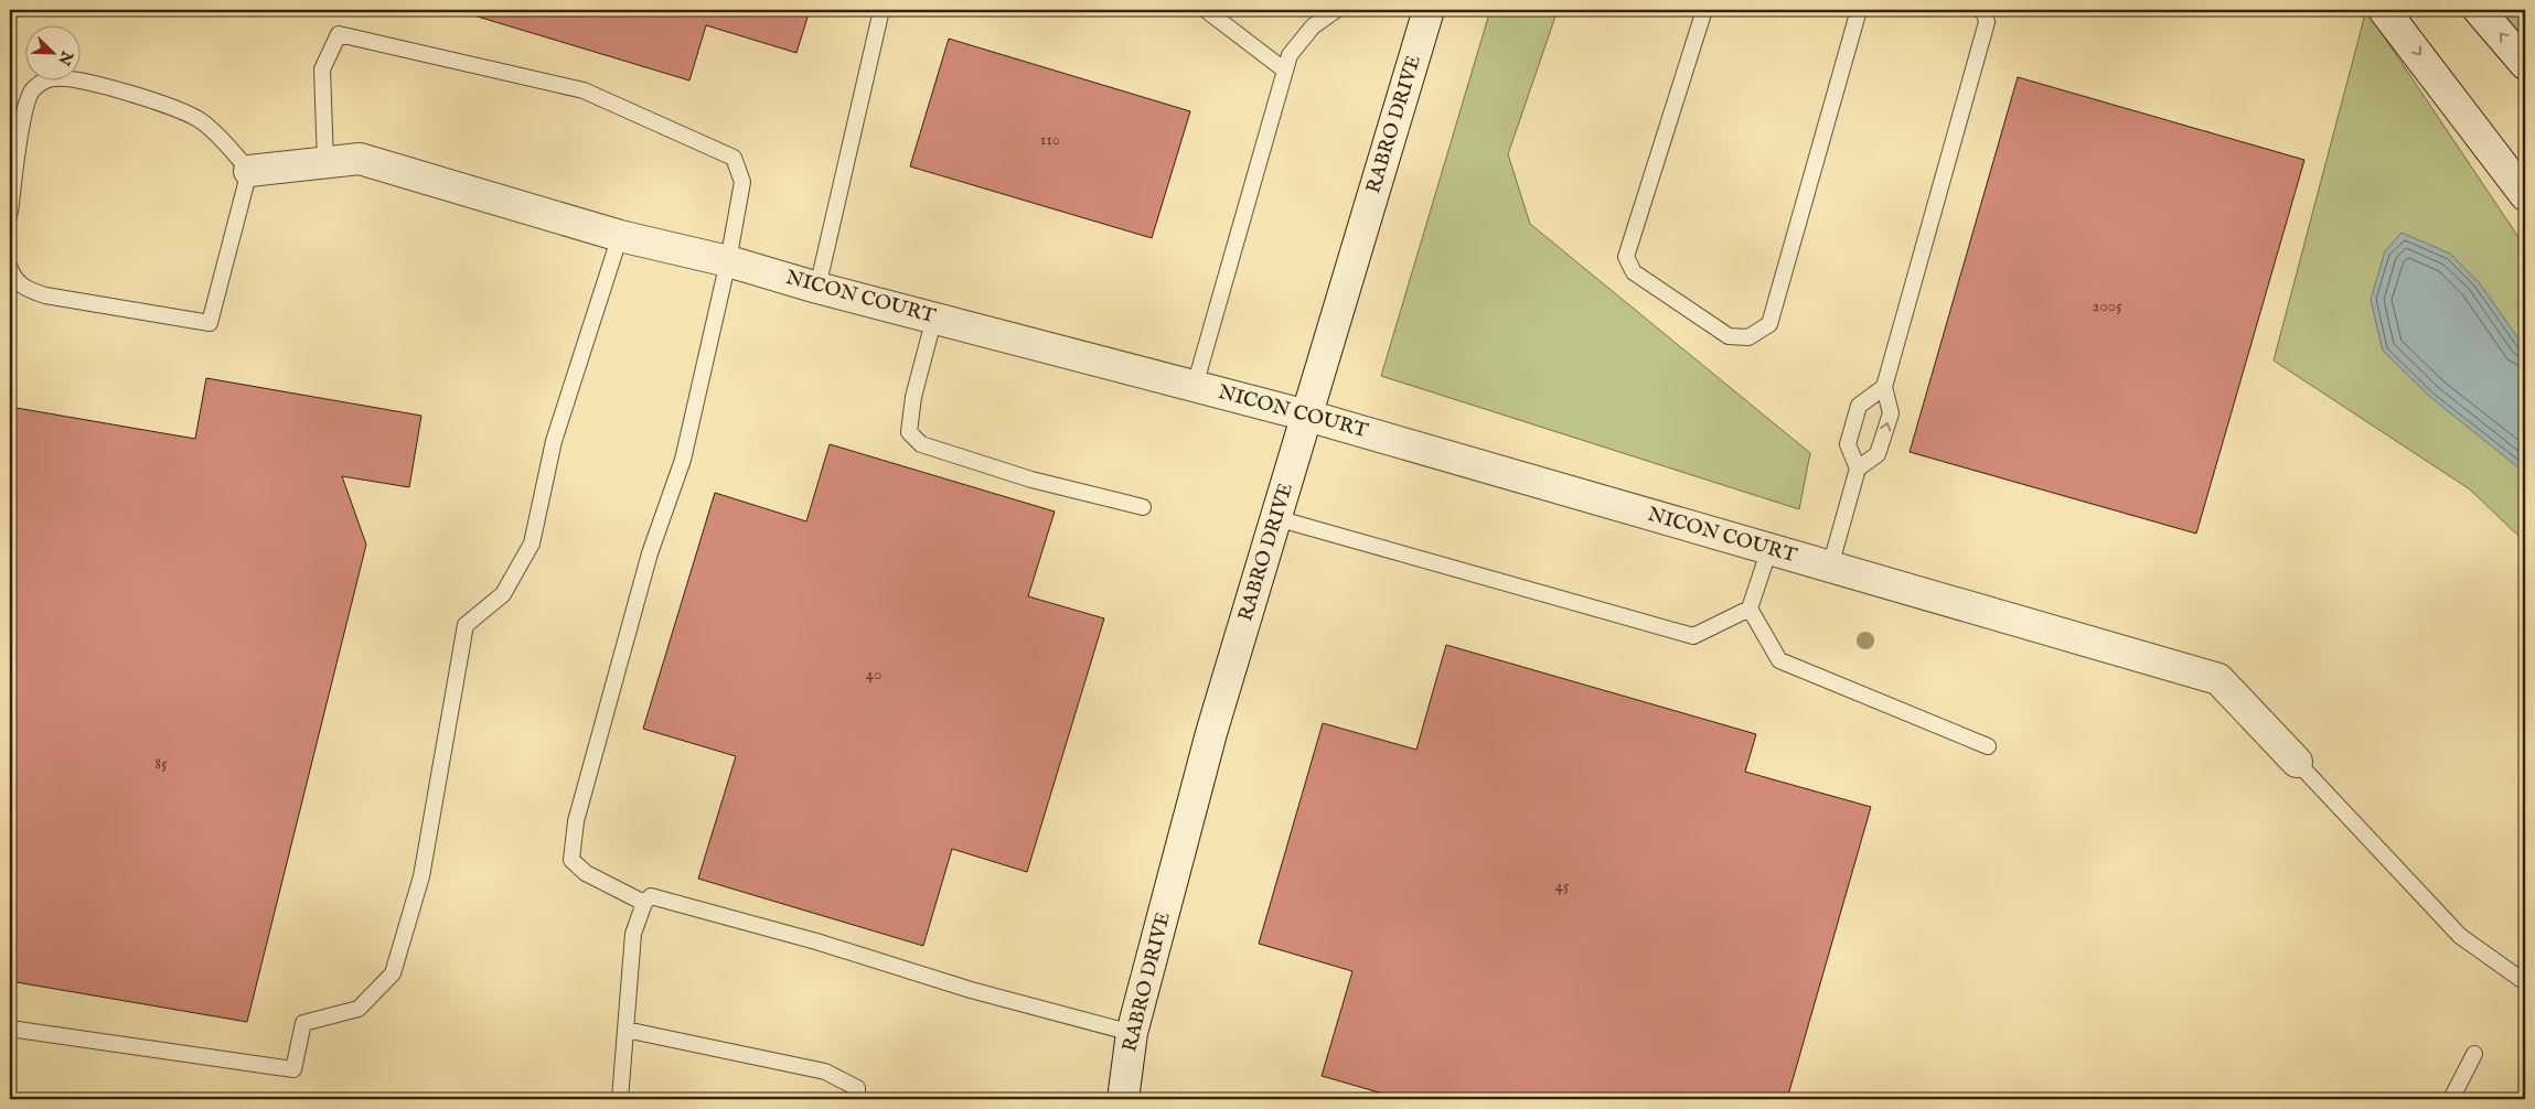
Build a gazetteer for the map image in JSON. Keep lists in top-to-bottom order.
{
  "streets": {
    "street": ["RABRO DRIVE", "NICON COURT"]
  },
  "crossings": [
    ["RABRO DRIVE", "NICON COURT"]
  ],
  "house_numbers": [
    "110",
    "2005",
    "40",
    "85",
    "45"
  ],
  "north": "bottom right"
}
